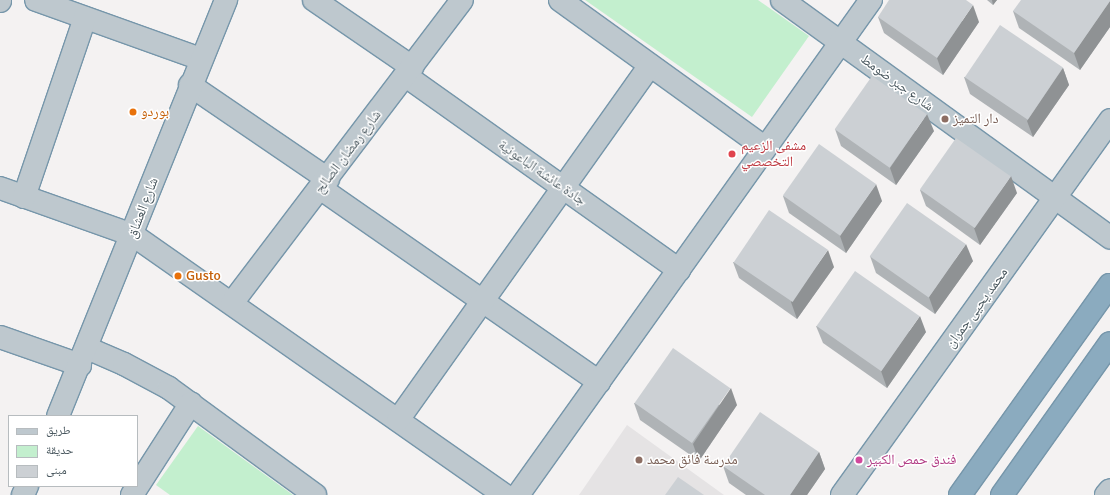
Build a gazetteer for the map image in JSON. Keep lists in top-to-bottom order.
{
  "streets": {
    "street": [
      "شارع جبر ضومط",
      "شارع رمضان الصالح",
      "جادة عائشة الباعونية",
      "شارع العشاق",
      "محمد يحيى جمران"
    ]
  },
  "crossings": [
    ["شارع جبر ضومط", "محمد يحيى جمران"],
    ["شارع رمضان الصالح", "جادة عائشة الباعونية"]
  ],
  "places": [
    "بوردو",
    "دار التميز",
    "مشفى الزعيم التخصصي",
    "Gusto",
    "مدرسة فائق محمد",
    "فندق حمص الكبير"
  ],
  "legend": ["طريق", "حديقة", "مبنى"]
}
